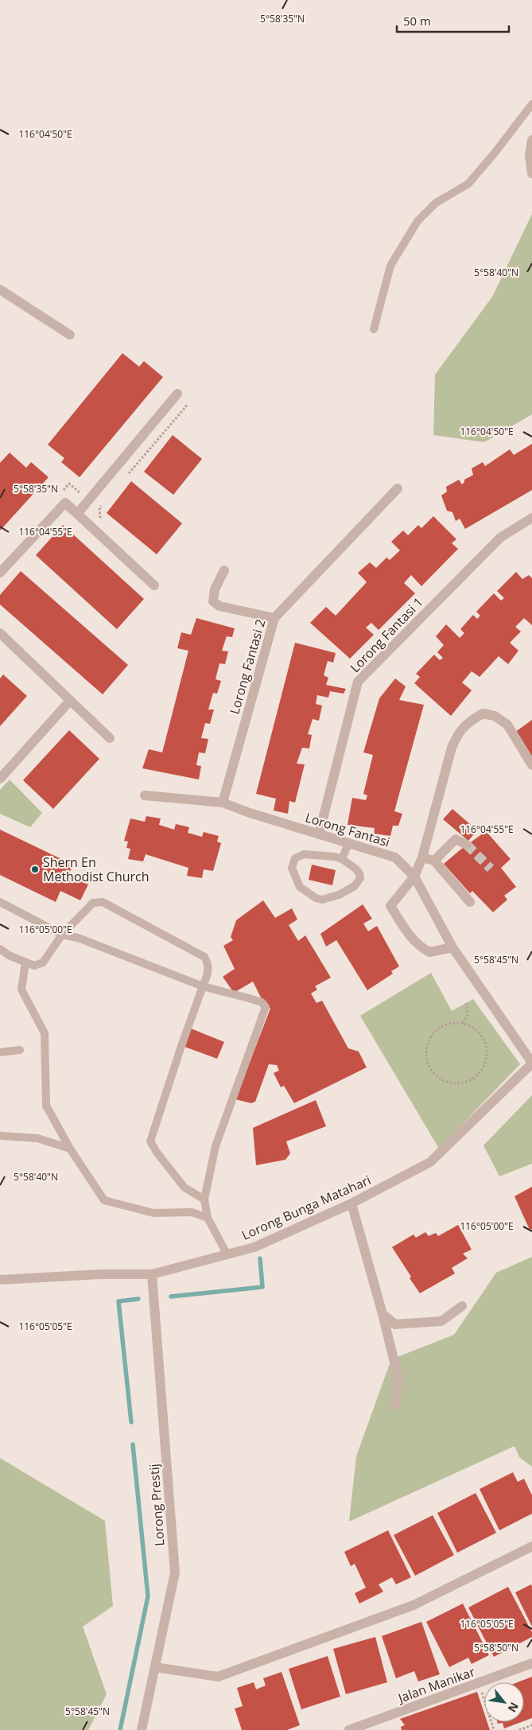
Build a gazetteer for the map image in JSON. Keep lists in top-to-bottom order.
{
  "streets": {
    "street": [
      "Lorong Fantasi 1",
      "Lorong Fantasi 2",
      "Lorong Fantasi",
      "Lorong Bunga Matahari",
      "Lorong Prestij",
      "Jalan Manikar"
    ]
  },
  "crossings": [
    ["Lorong Fantasi 1", "Lorong Fantasi"],
    ["Lorong Fantasi 2", "Lorong Fantasi"],
    ["Lorong Fantasi", "Lorong Bunga Matahari"],
    ["Lorong Bunga Matahari", "Lorong Prestij"]
  ],
  "places": ["Shern En Methodist Church"],
  "scale_bar": "50 m",
  "north": "bottom right",
  "coordinates": [
    "5°58'35\"N",
    "116°04'50\"E",
    "5°58'40\"N",
    "116°04'55\"E",
    "116°05'00\"E",
    "5°58'45\"N",
    "116°05'05\"E",
    "5°58'50\"N"
  ]
}
